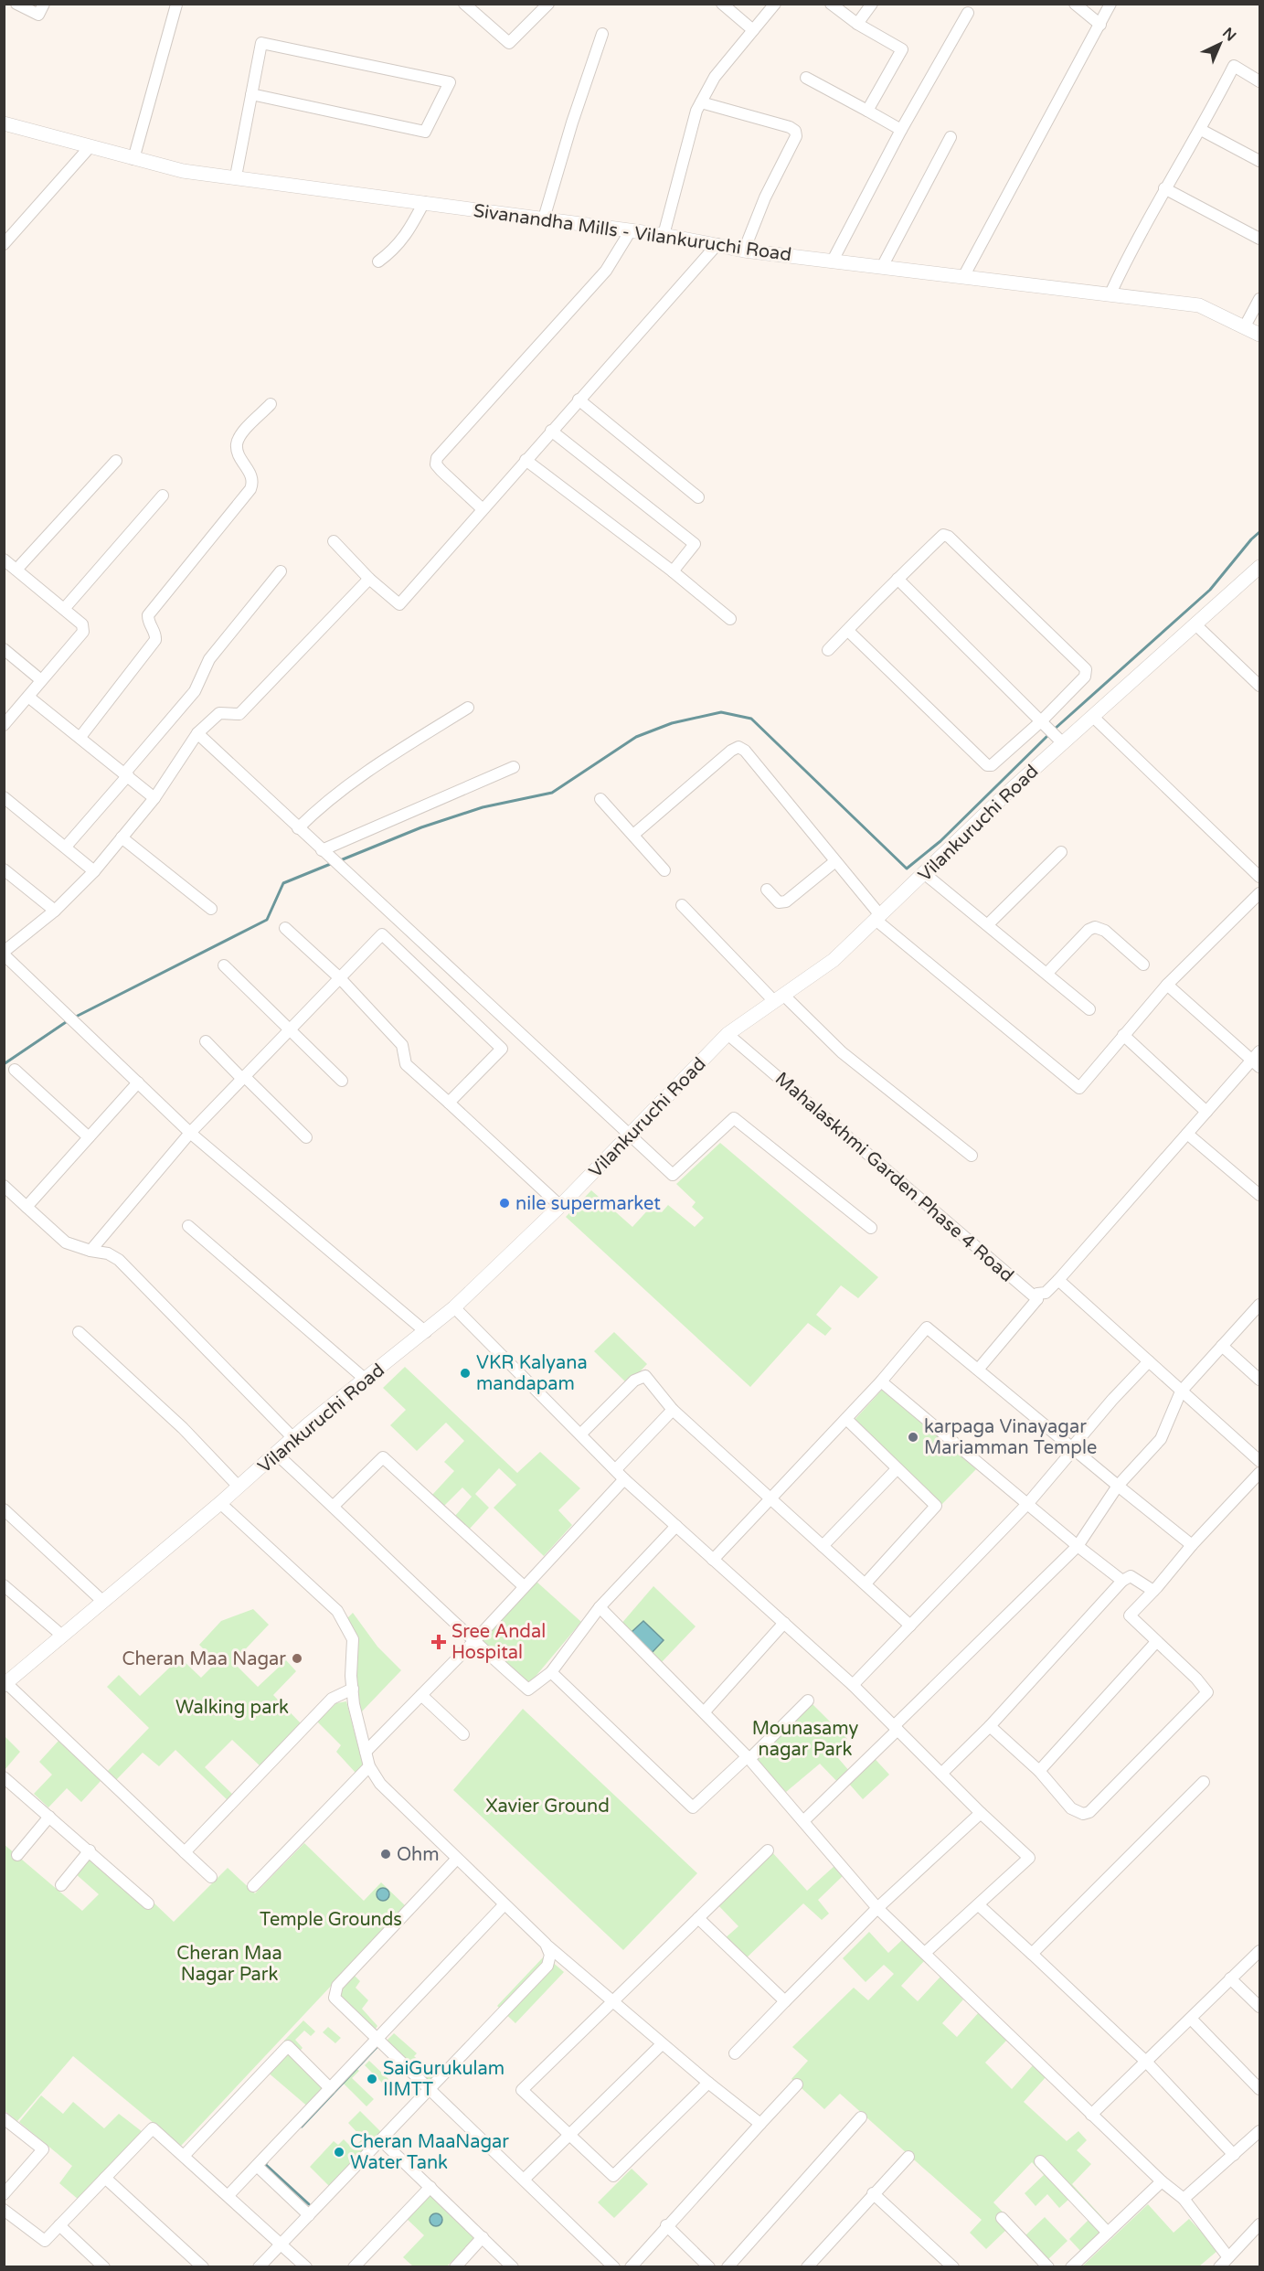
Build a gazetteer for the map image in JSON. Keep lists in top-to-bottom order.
{
  "streets": {
    "main road": ["Sivanandha Mills - Vilankuruchi Road", "Vilankuruchi Road"],
    "street": ["Mahalaskhmi Garden Phase 4 Road"]
  },
  "crossings": [
    ["Vilankuruchi Road", "Mahalaskhmi Garden Phase 4 Road"]
  ],
  "parks": [
    "Walking park",
    "Mounasamy nagar Park",
    "Xavier Ground",
    "Temple Grounds",
    "Cheran Maa Nagar Park"
  ],
  "places": {
    "other": [
      "nile supermarket",
      "VKR Kalyana mandapam",
      "karpaga Vinayagar Mariamman Temple",
      "Cheran Maa Nagar",
      "Ohm",
      "SaiGurukulam IIMTT",
      "Cheran MaaNagar Water Tank"
    ],
    "health": ["Sree Andal Hospital"]
  },
  "north": "top right"
}
